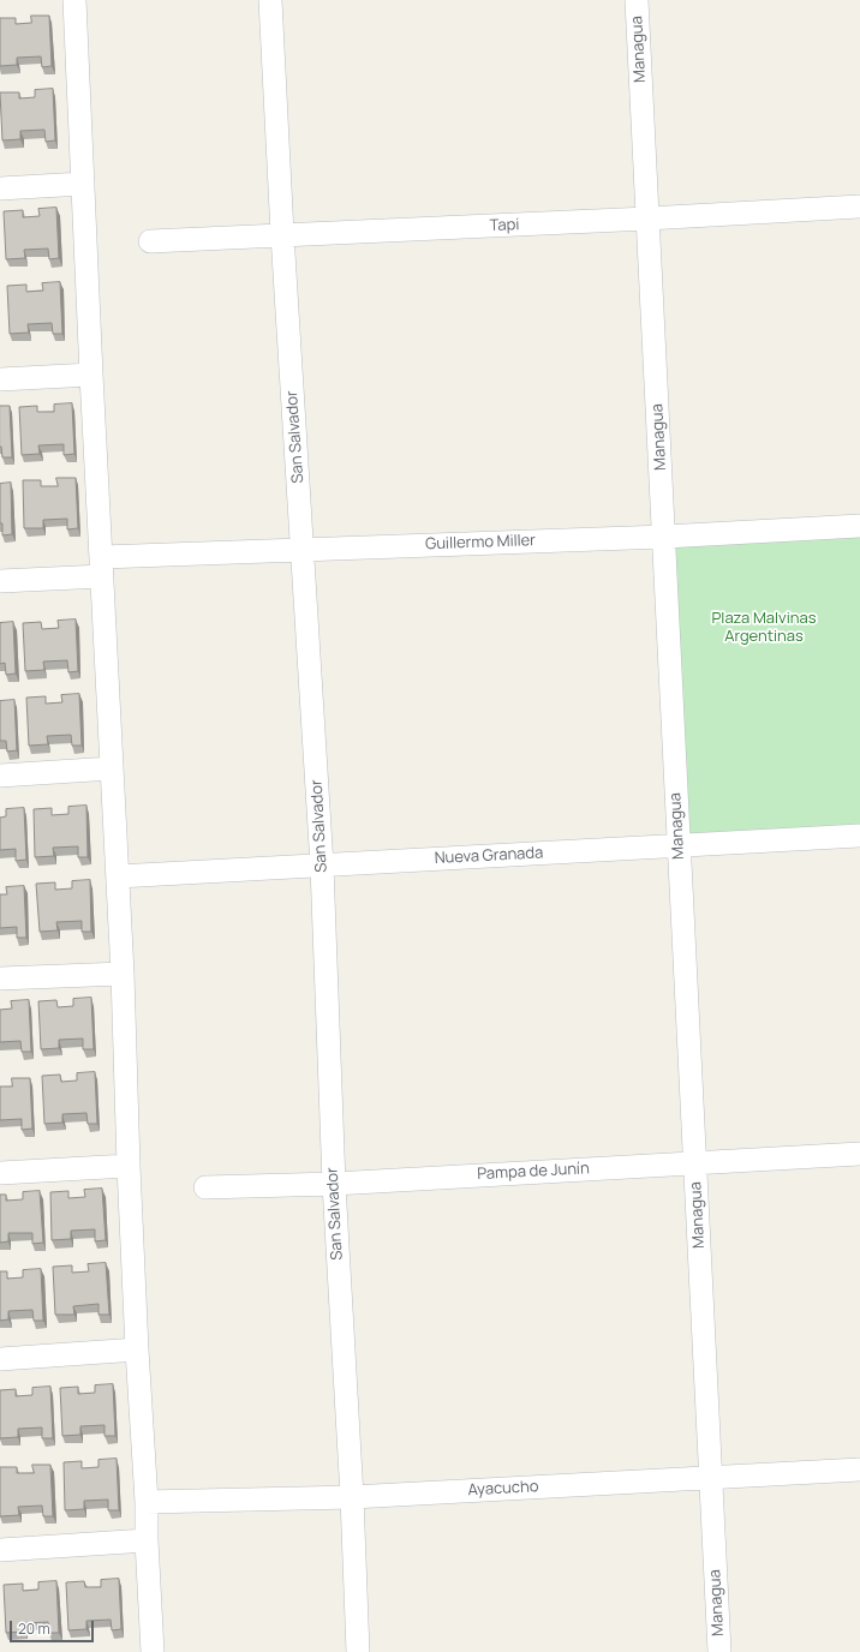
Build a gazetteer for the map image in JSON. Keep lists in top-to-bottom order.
{
  "streets": {
    "street": [
      "Managua",
      "Tapi",
      "San Salvador",
      "Guillermo Miller",
      "Nueva Granada",
      "Pampa de Junín",
      "Ayacucho"
    ]
  },
  "crossings": [
    ["Managua", "Tapi"],
    ["Managua", "Guillermo Miller"],
    ["Managua", "Nueva Granada"],
    ["Managua", "Pampa de Junín"],
    ["Managua", "Ayacucho"],
    ["Tapi", "San Salvador"],
    ["San Salvador", "Guillermo Miller"],
    ["San Salvador", "Nueva Granada"],
    ["San Salvador", "Pampa de Junín"],
    ["San Salvador", "Ayacucho"]
  ],
  "parks": ["Plaza Malvinas Argentinas"],
  "scale_bar": "20 m"
}
